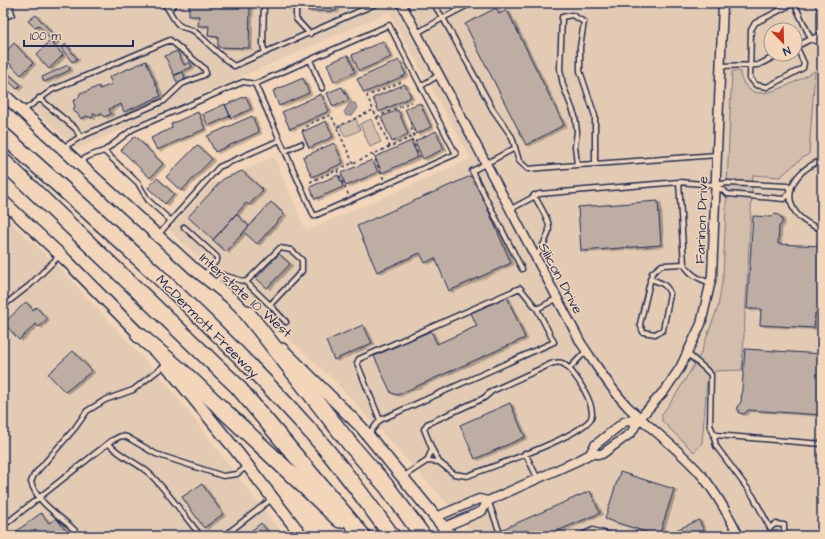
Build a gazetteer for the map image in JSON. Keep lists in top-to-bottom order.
{
  "streets": {
    "highway": ["McDermott Freeway"],
    "main road": ["Interstate 10 West"],
    "street": ["Farinon Drive", "Silicon Drive"]
  },
  "crossings": [
    ["Farinon Drive", "Silicon Drive"],
    ["Farinon Drive", "Interstate 10 West"]
  ],
  "scale_bar": "100 m",
  "north": "bottom right"
}
